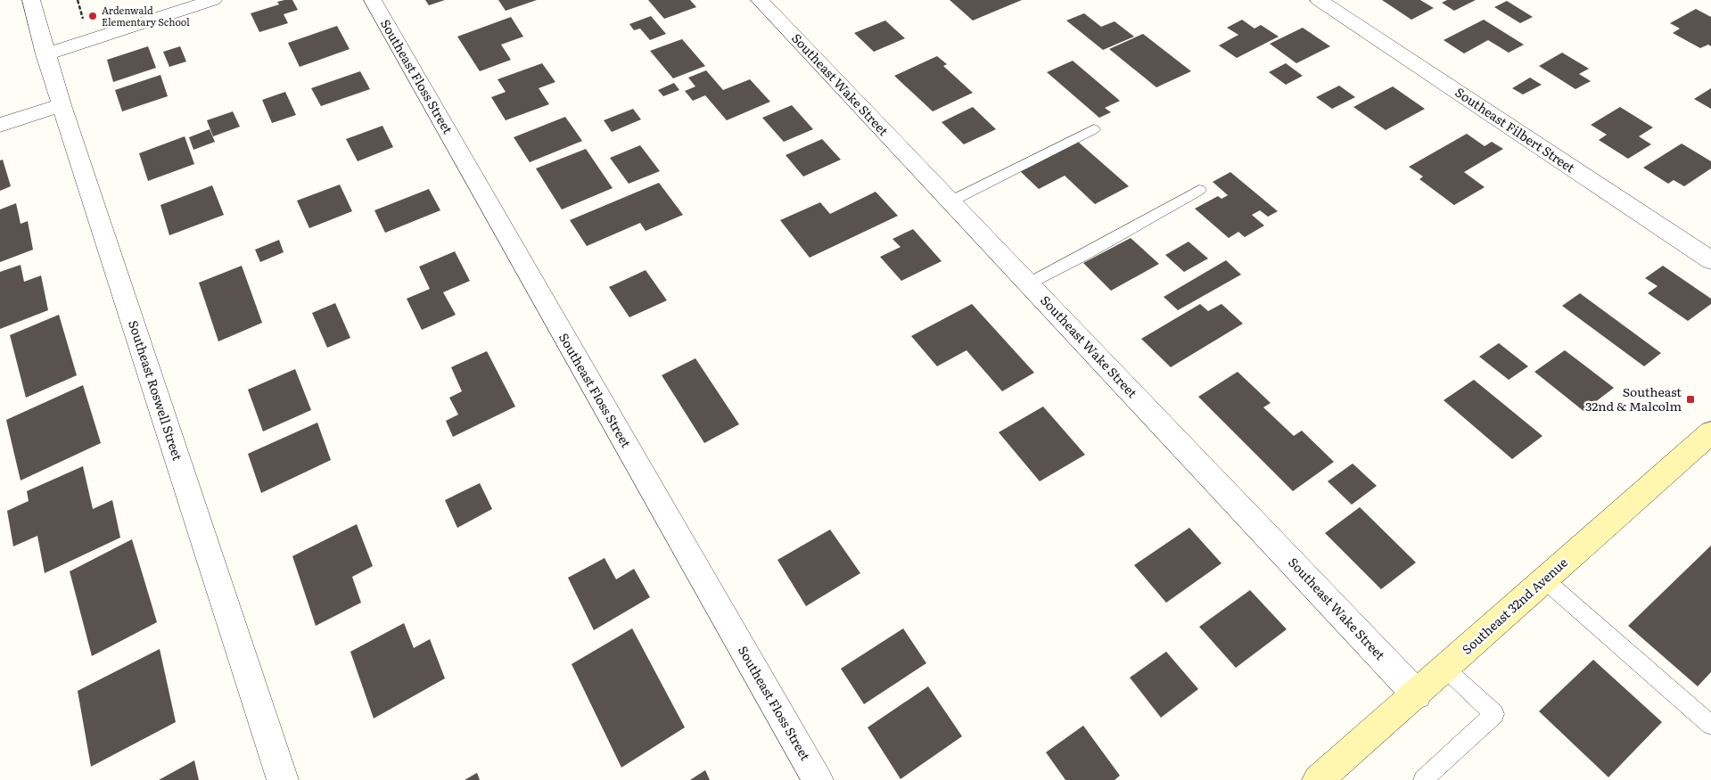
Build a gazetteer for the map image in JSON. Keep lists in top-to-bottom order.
{
  "streets": {
    "street": [
      "Southeast Floss Street",
      "Southeast Wake Street",
      "Southeast Filbert Street",
      "Southeast Roswell Street",
      "Southeast 32nd Avenue"
    ]
  },
  "crossings": [
    ["Southeast Wake Street", "Southeast 32nd Avenue"]
  ],
  "places": {
    "other": ["Ardenwald Elementary School"],
    "transit": ["Southeast 32nd & Malcolm"]
  }
}
